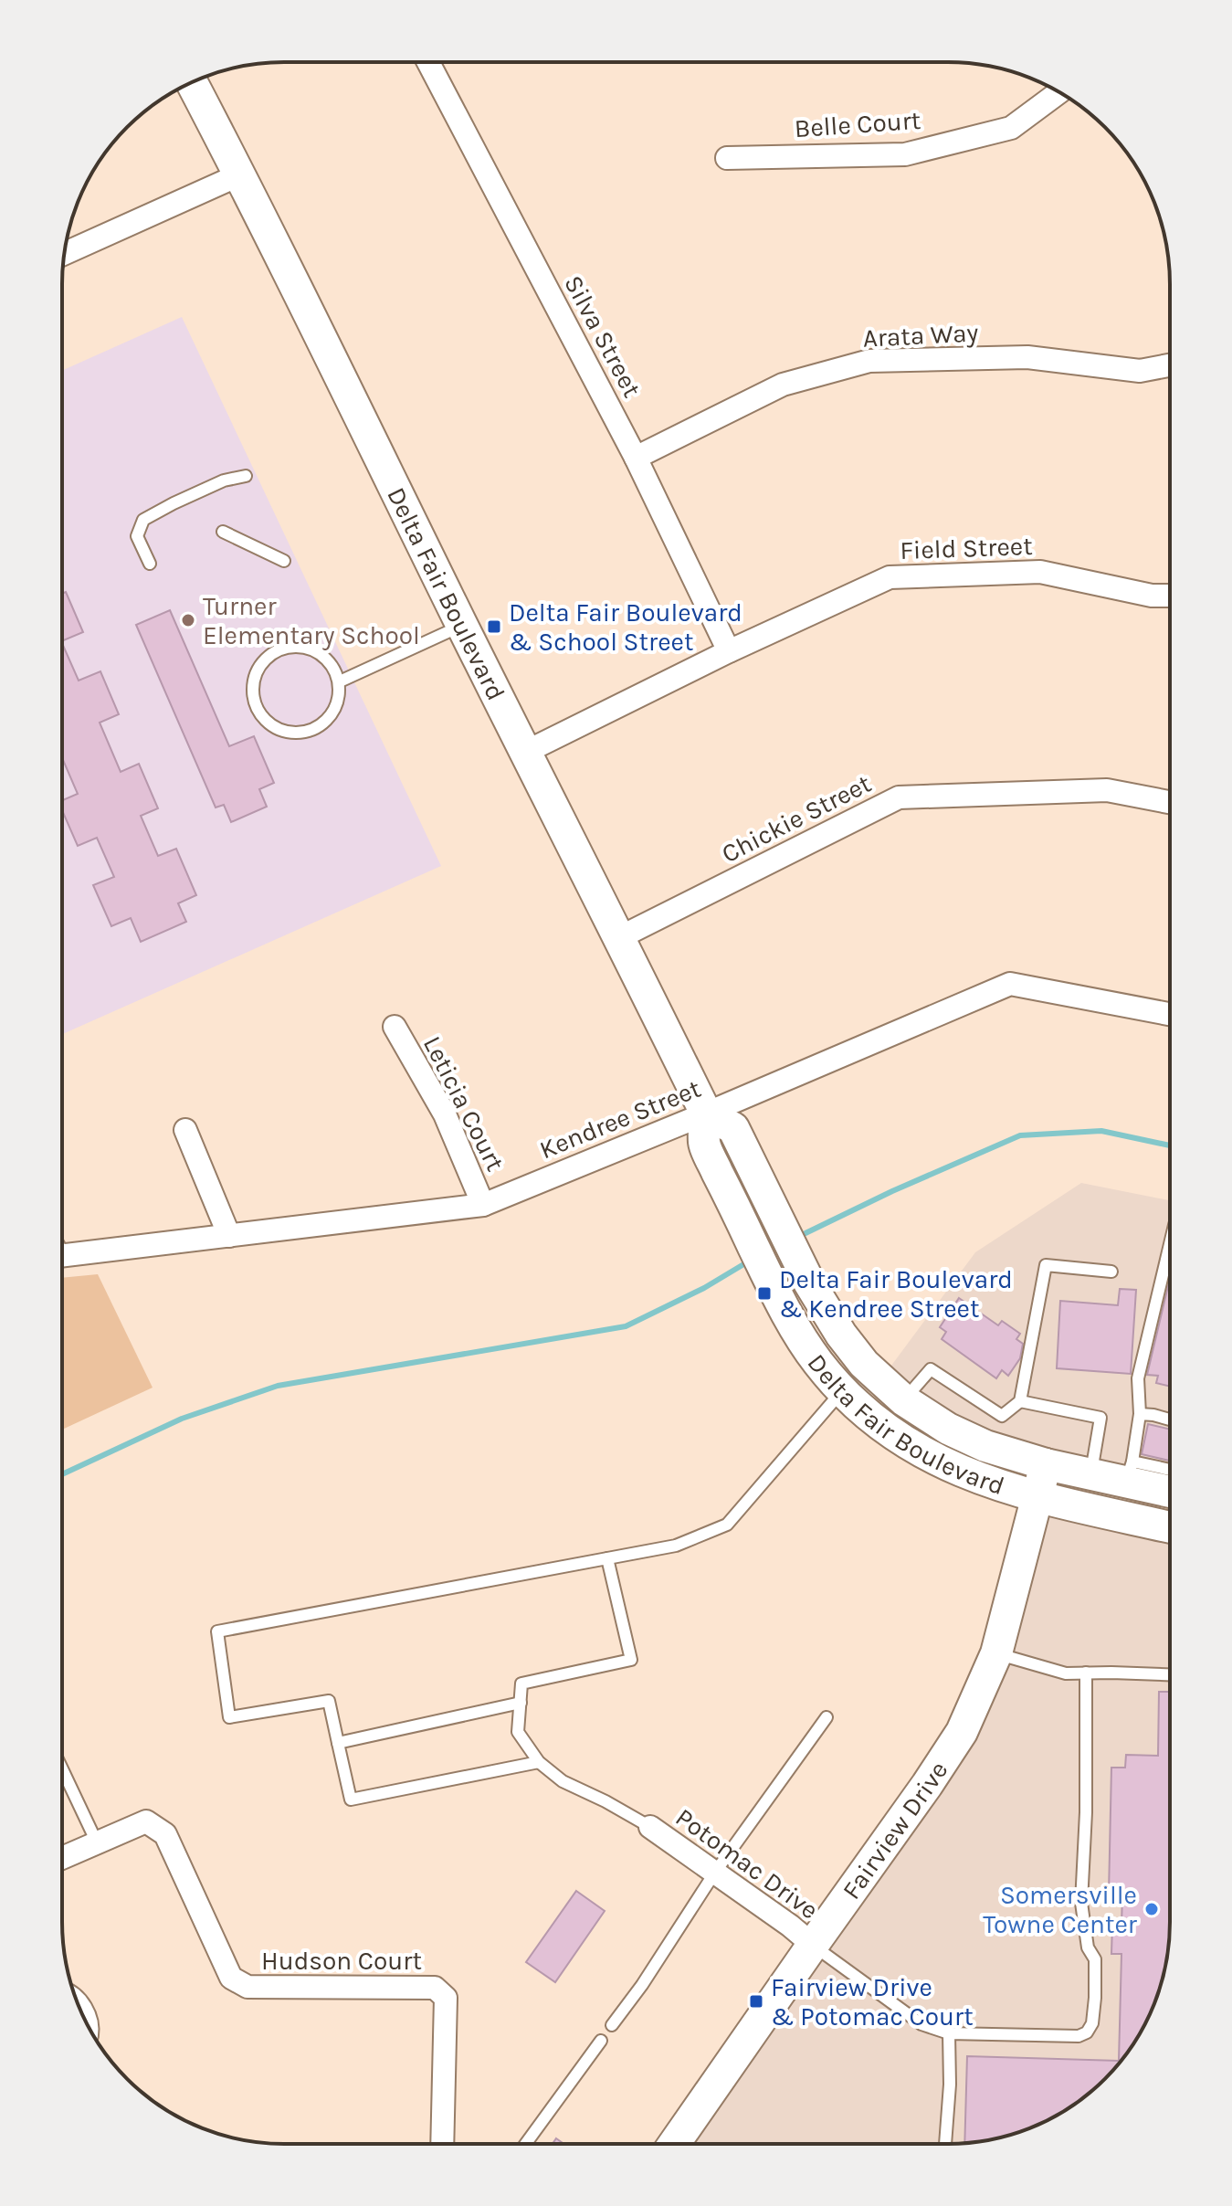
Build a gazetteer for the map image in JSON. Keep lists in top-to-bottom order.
{
  "streets": {
    "main road": ["Delta Fair Boulevard", "Fairview Drive"],
    "street": [
      "Belle Court",
      "Arata Way",
      "Silva Street",
      "Field Street",
      "Chickie Street",
      "Leticia Court",
      "Kendree Street",
      "Potomac Drive",
      "Hudson Court"
    ]
  },
  "crossings": [
    ["Arata Way", "Silva Street"],
    ["Silva Street", "Field Street"],
    ["Field Street", "Delta Fair Boulevard"],
    ["Delta Fair Boulevard", "Chickie Street"],
    ["Delta Fair Boulevard", "Kendree Street"],
    ["Delta Fair Boulevard", "Fairview Drive"],
    ["Leticia Court", "Kendree Street"],
    ["Fairview Drive", "Potomac Drive"]
  ],
  "places": {
    "other": ["Turner Elementary School", "Somersville Towne Center"],
    "transit": ["Delta Fair Boulevard & School Street", "Delta Fair Boulevard & Kendree Street", "Fairview Drive & Potomac Court"]
  }
}
